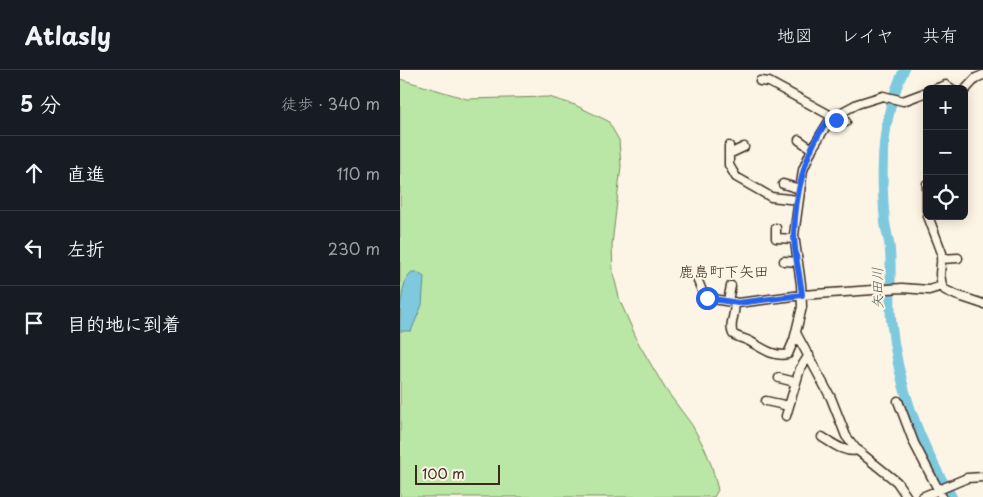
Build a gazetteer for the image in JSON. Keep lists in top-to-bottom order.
{
  "districts": ["鹿島町下矢田"],
  "water": ["矢田川"],
  "scale_bar": "100 m",
  "page": {
    "header": "Atlasly",
    "nav": ["地図", "レイヤ", "共有"],
    "heading": ["5 分", "徒歩 · 340 m"],
    "map_buttons": ["+", "−"],
    "list": [
      ["直進", "110 m"],
      ["左折", "230 m"],
      "目的地に到着"
    ],
    "scale": "100 m"
  }
}
